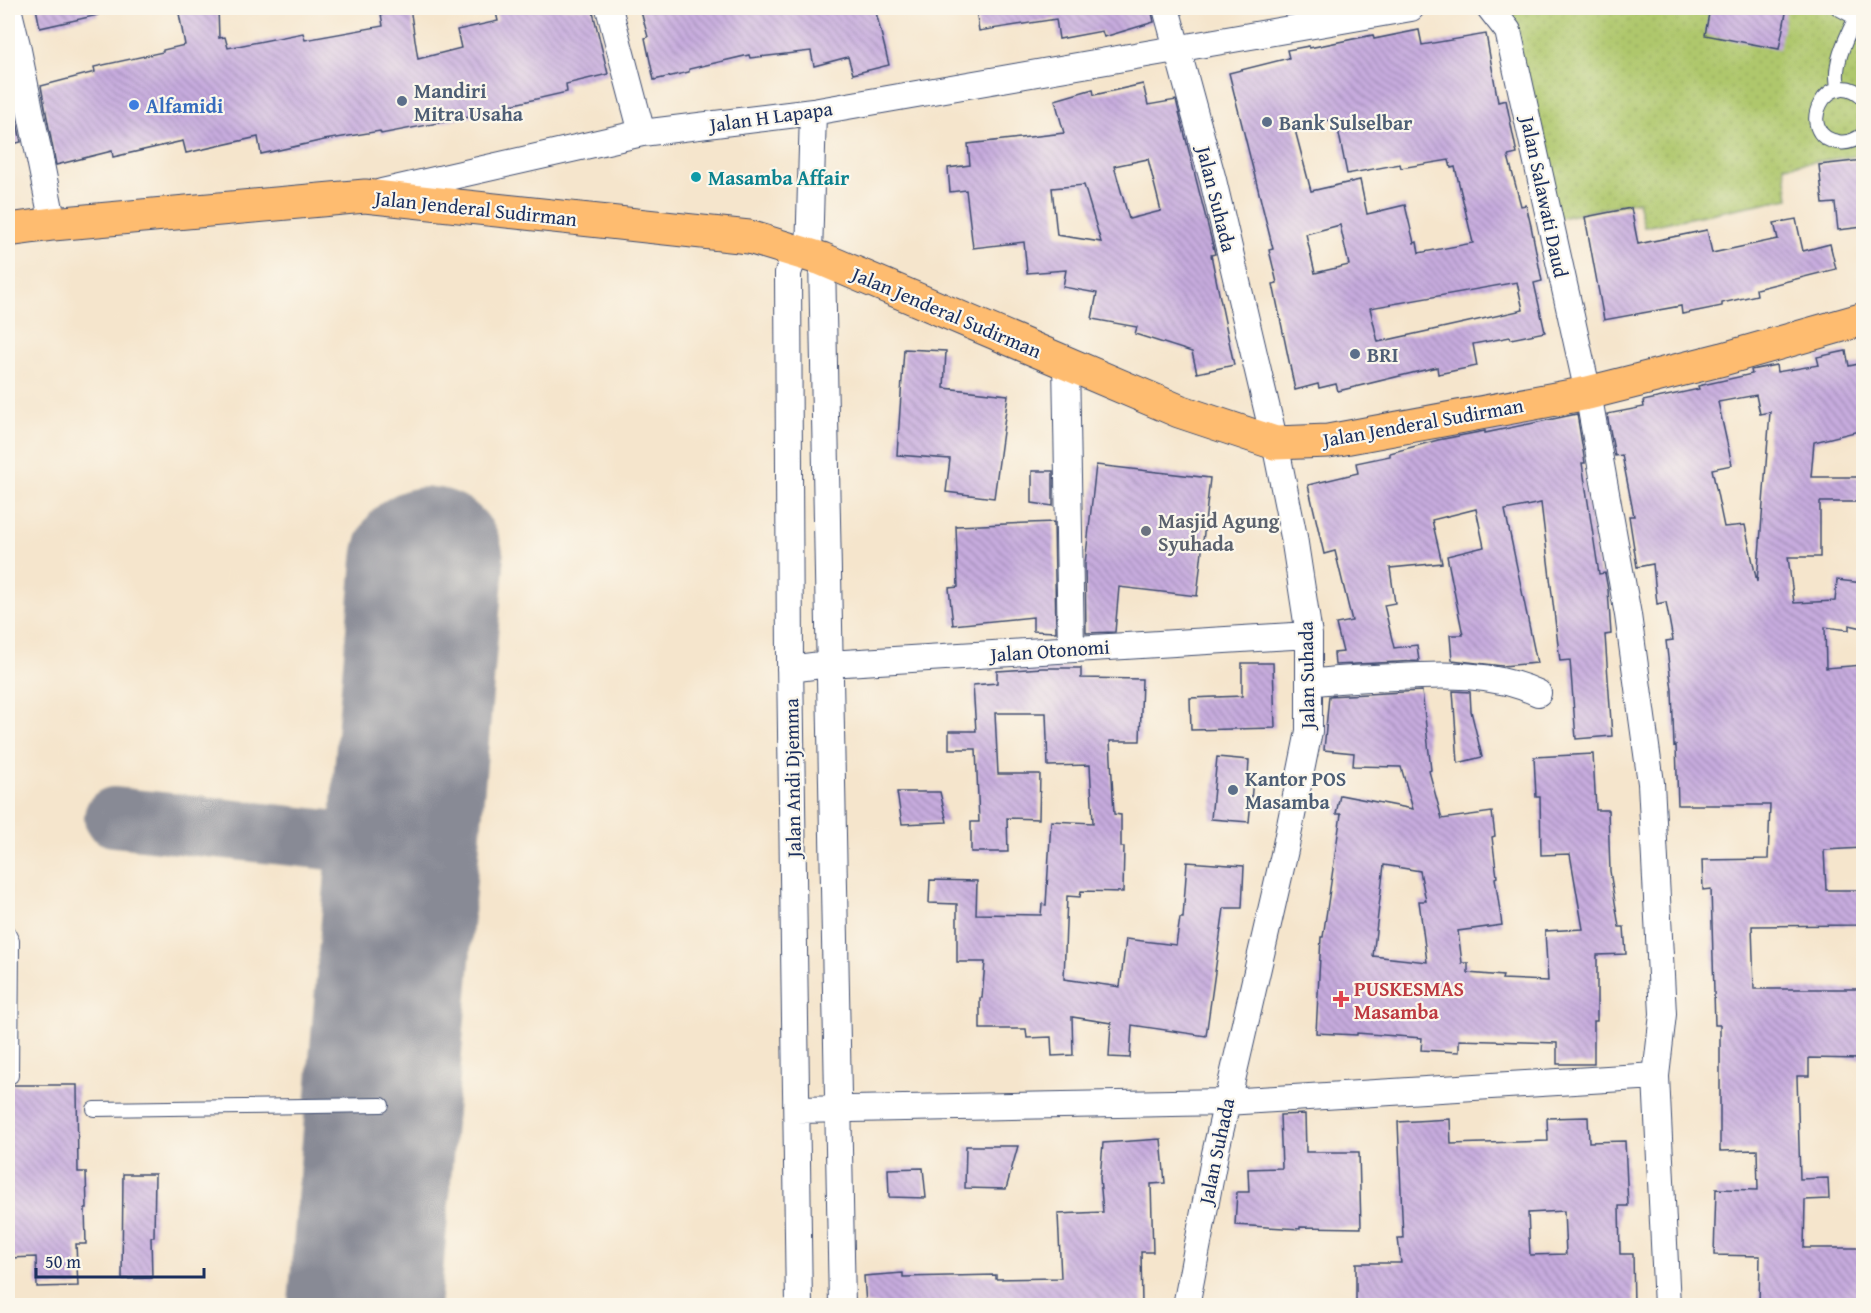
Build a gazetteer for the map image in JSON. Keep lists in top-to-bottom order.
{
  "streets": {
    "highway": ["Jalan Jenderal Sudirman"],
    "street": [
      "Jalan H Lapapa",
      "Jalan Salawati Daud",
      "Jalan Suhada",
      "Jalan Otonomi",
      "Jalan Andi Djemma"
    ]
  },
  "crossings": [
    ["Jalan H Lapapa", "Jalan Suhada"],
    ["Jalan H Lapapa", "Jalan Jenderal Sudirman"],
    ["Jalan Salawati Daud", "Jalan Jenderal Sudirman"],
    ["Jalan Suhada", "Jalan Jenderal Sudirman"],
    ["Jalan Suhada", "Jalan Otonomi"],
    ["Jalan Jenderal Sudirman", "Jalan Andi Djemma"],
    ["Jalan Otonomi", "Jalan Andi Djemma"]
  ],
  "places": {
    "other": [
      "Mandiri Mitra Usaha",
      "Alfamidi",
      "Bank Sulselbar",
      "Masamba Affair",
      "BRI",
      "Masjid Agung Syuhada",
      "Kantor POS Masamba"
    ],
    "health": ["PUSKESMAS Masamba"]
  },
  "scale_bar": "50 m"
}
